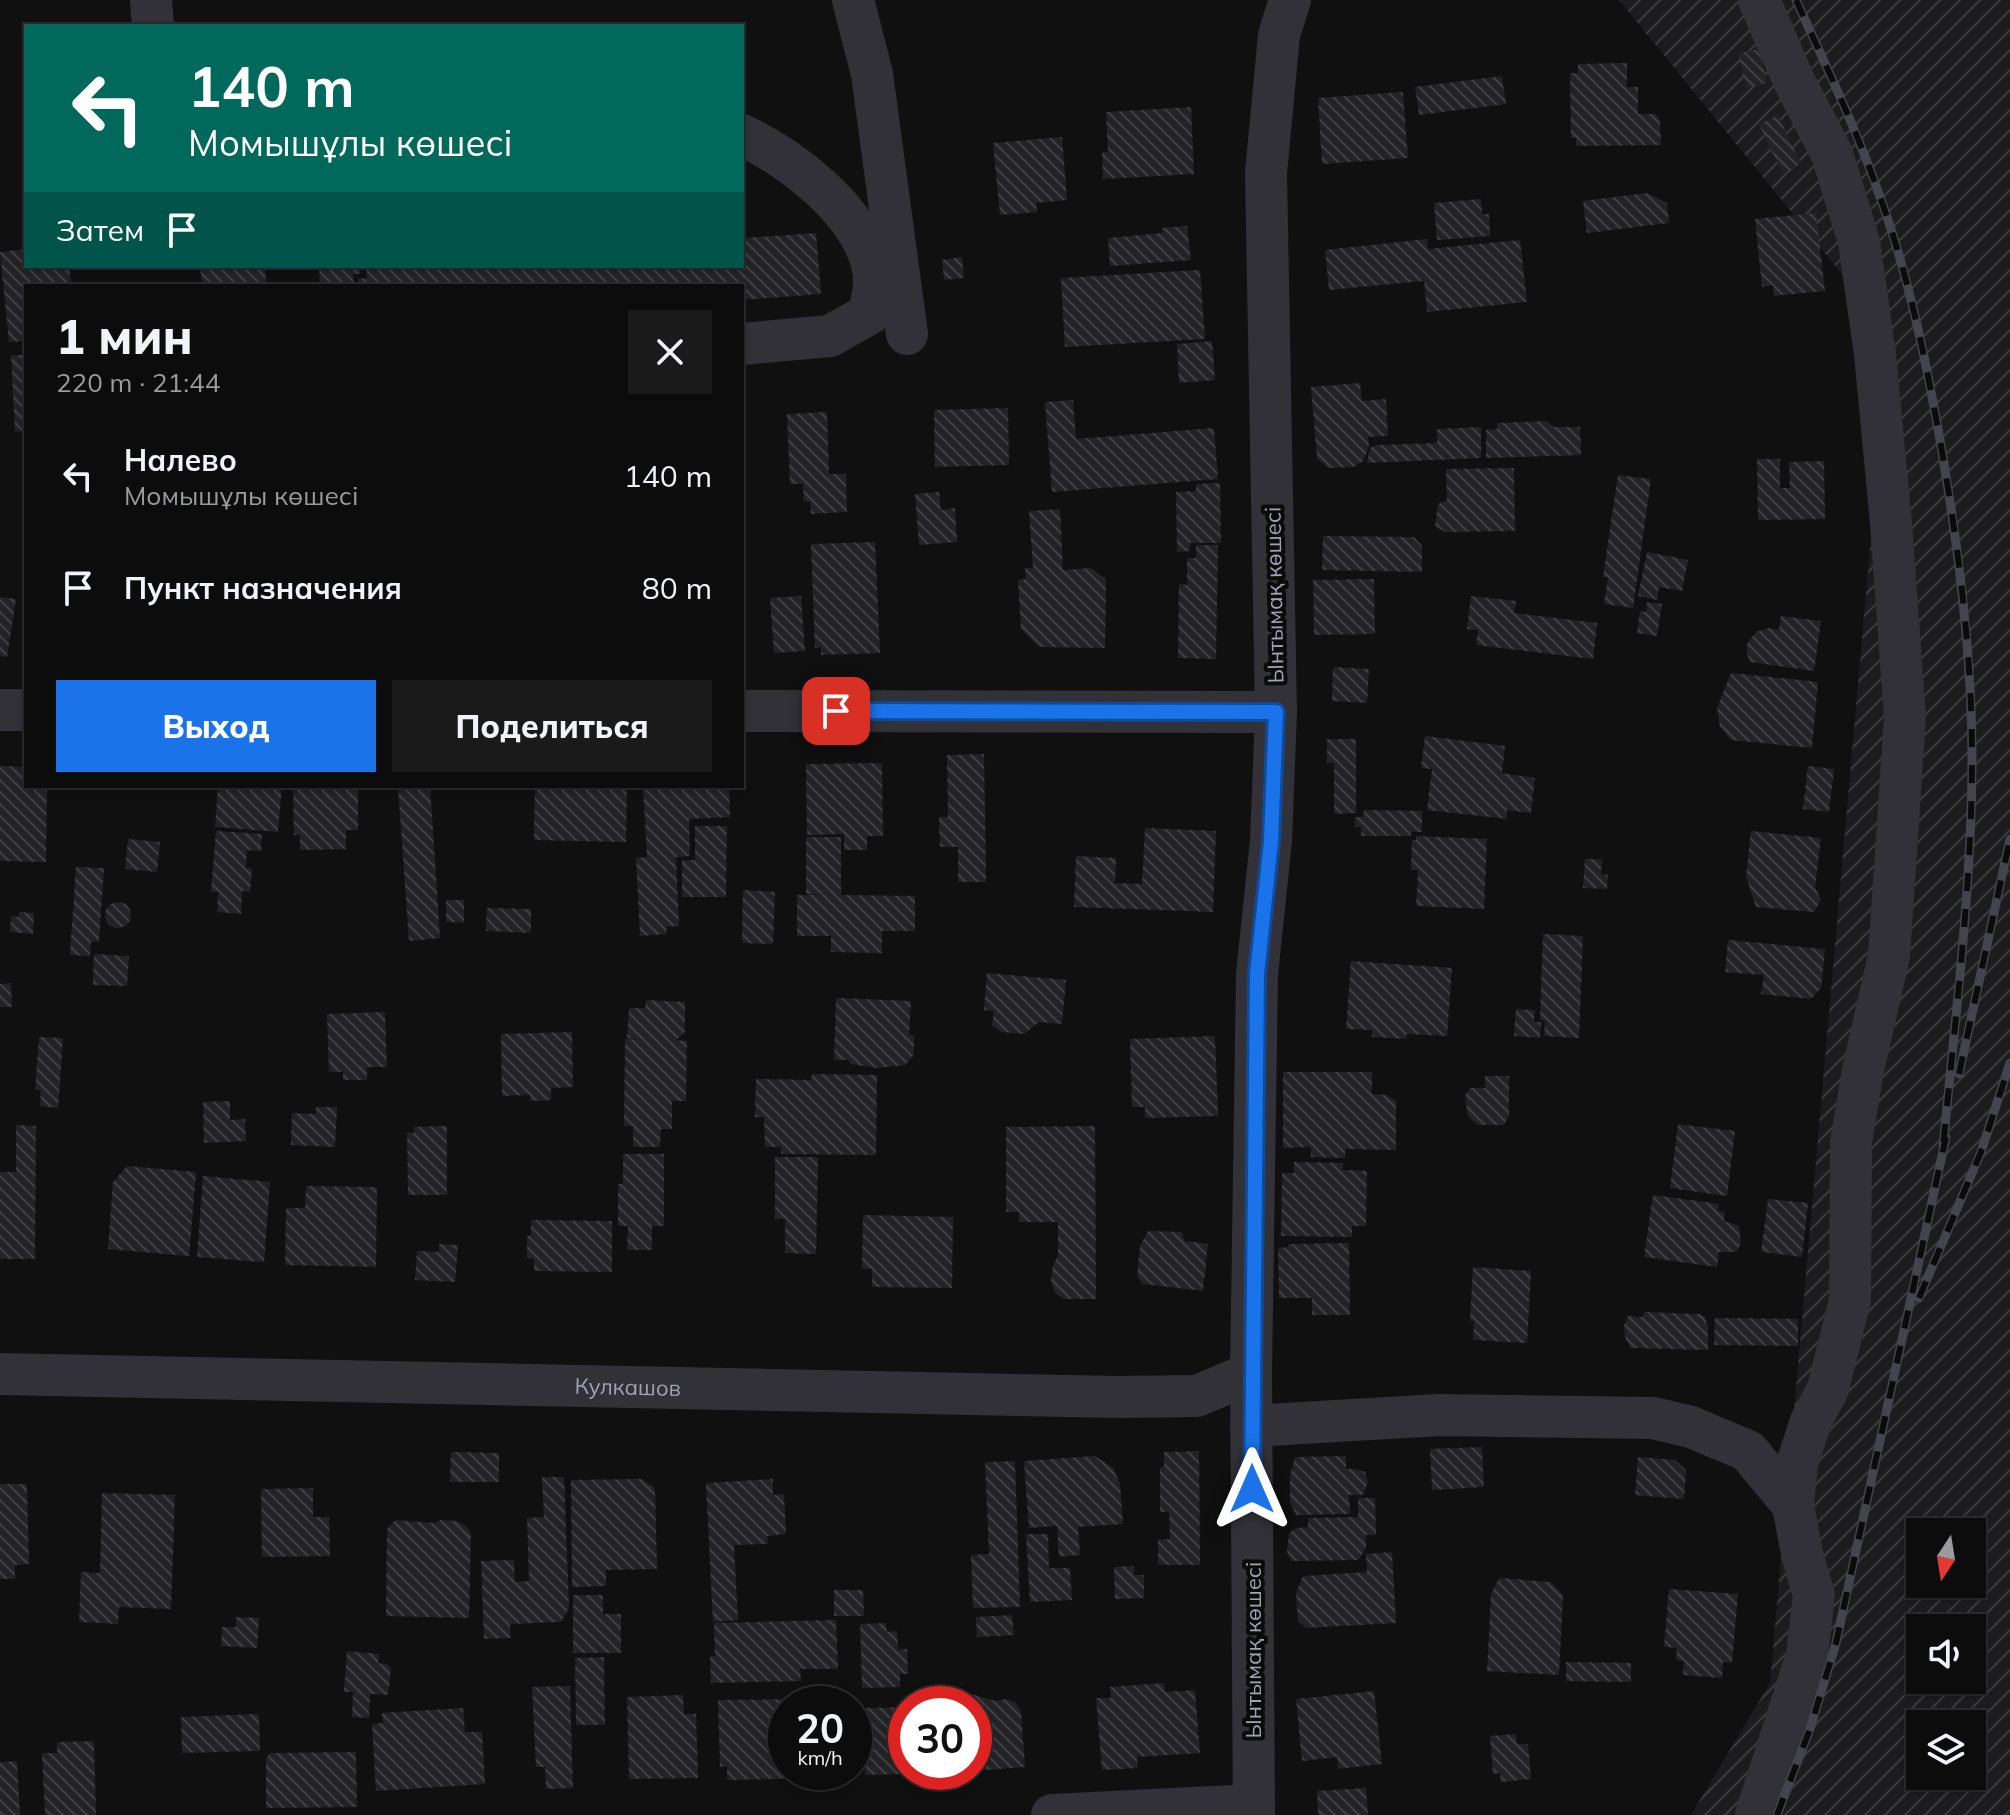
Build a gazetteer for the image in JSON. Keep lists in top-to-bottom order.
{
  "streets": {
    "street": ["Ынтымақ көшесі", "Кулкашов"]
  },
  "crossings": [
    ["Ынтымақ көшесі", "Кулкашов"]
  ],
  "north": "bottom",
  "page": {
    "turn": ["140 m", "Момышұлы көшесі"],
    "then": "Затем",
    "heading": ["1 мин", "220 m · 21:44"],
    "list": [
      {
        "name": "Налево",
        "note": "Момышұлы көшесі",
        "value": "140 m"
      },
      {
        "name": "Пункт назначения",
        "value": "80 m"
      }
    ],
    "buttons": ["Выход", "Поделиться"],
    "speed": "20 km/h",
    "limit": "30"
  }
}
